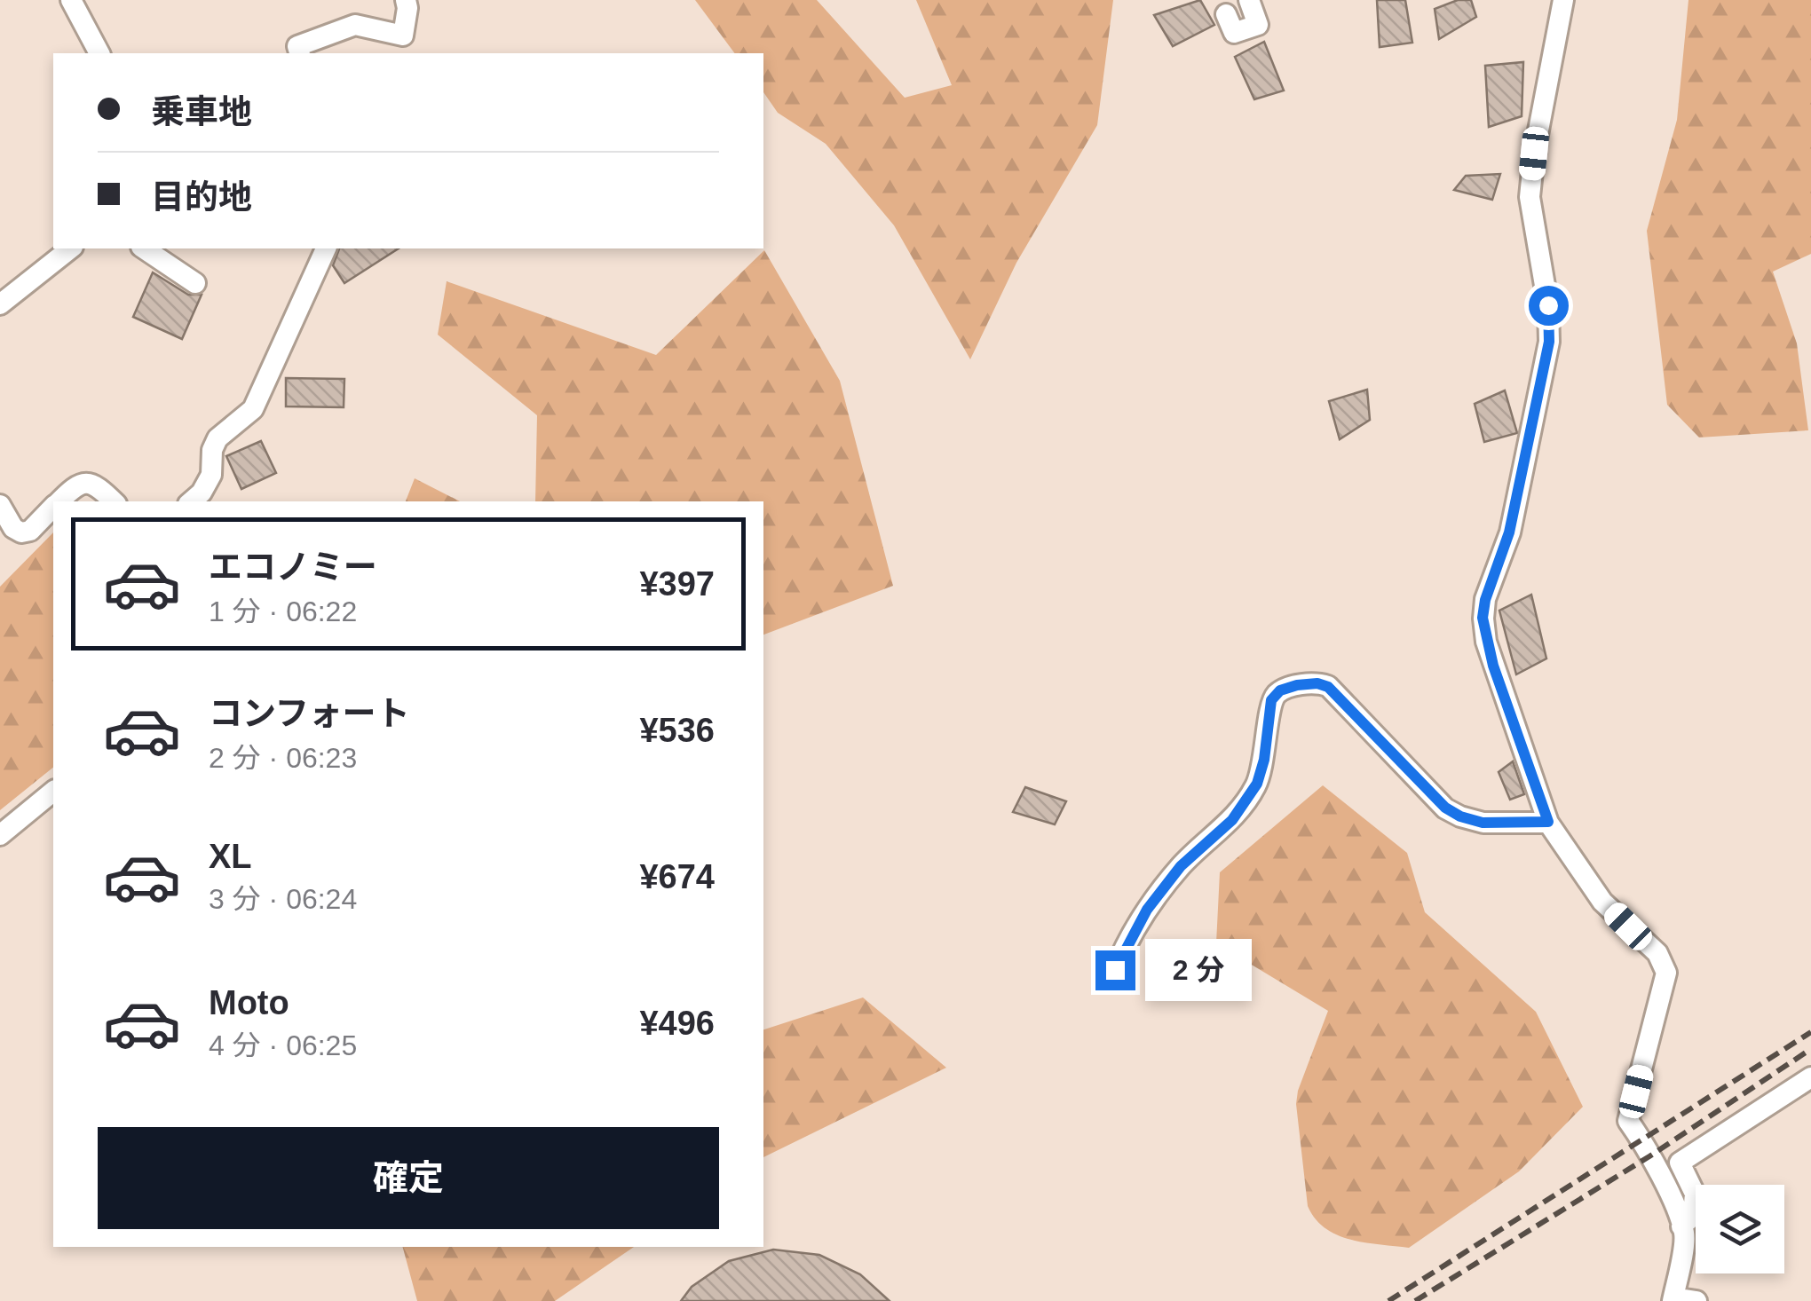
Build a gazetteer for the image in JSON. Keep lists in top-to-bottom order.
{
  "page": {
    "banner": ["乗車地", "目的地"],
    "list": [
      {
        "name": "エコノミー",
        "note": "1 分 · 06:22",
        "value": "¥397"
      },
      {
        "name": "コンフォート",
        "note": "2 分 · 06:23",
        "value": "¥536"
      },
      {
        "name": "XL",
        "note": "3 分 · 06:24",
        "value": "¥674"
      },
      {
        "name": "Moto",
        "note": "4 分 · 06:25",
        "value": "¥496"
      }
    ],
    "bubble": "2 分",
    "buttons": "確定"
  }
}
